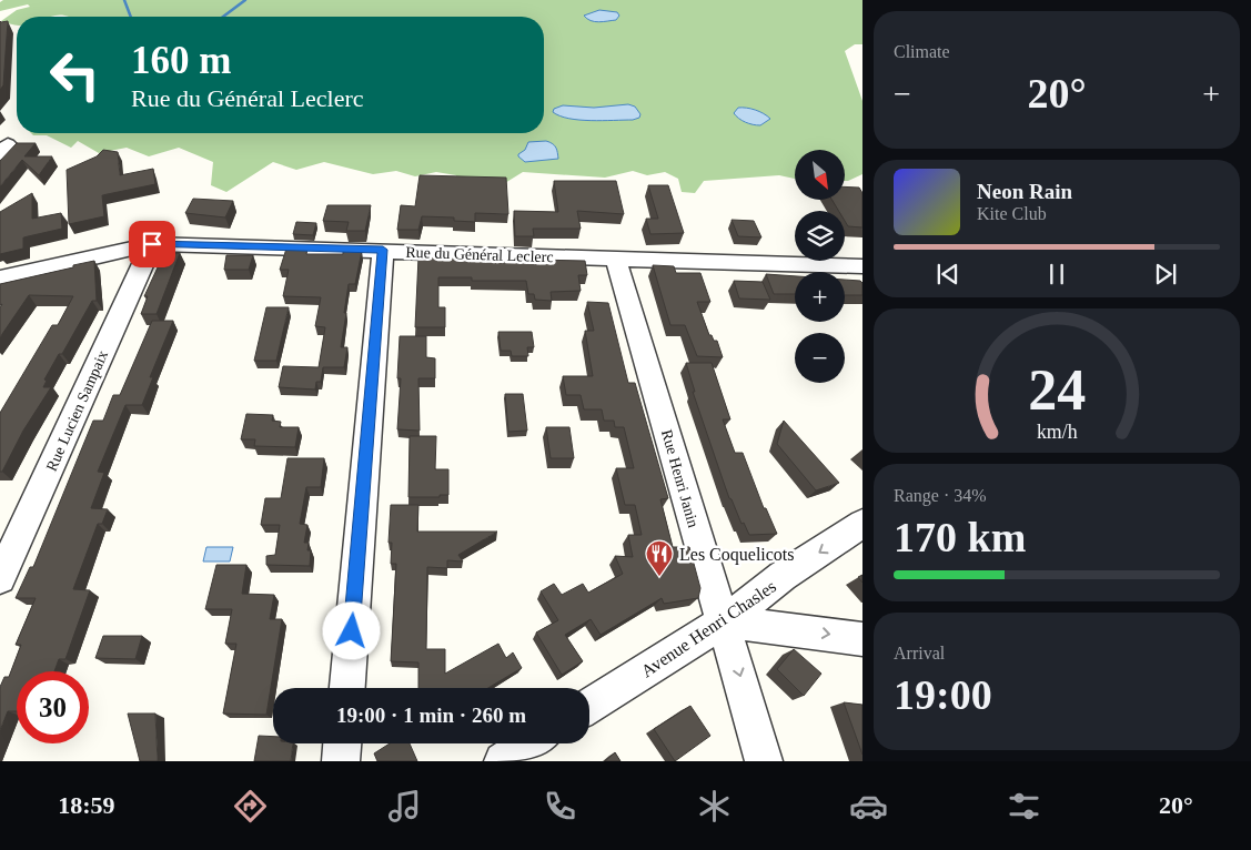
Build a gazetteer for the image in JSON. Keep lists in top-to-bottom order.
{
  "streets": {
    "street": [
      "Rue du Général Leclerc",
      "Rue Lucien Sampaix",
      "Rue Henri Janin",
      "Avenue Henri Chasles"
    ]
  },
  "crossings": [
    ["Rue du Général Leclerc", "Rue Lucien Sampaix"],
    ["Rue du Général Leclerc", "Rue Henri Janin"],
    ["Rue Henri Janin", "Avenue Henri Chasles"]
  ],
  "one_way": ["Avenue Henri Chasles"],
  "places": {
    "restaurant": ["Les Coquelicots"]
  },
  "north": "bottom right",
  "page": {
    "tile": [
      "Climate",
      ["Range · 34%", "170 km"],
      ["Arrival", "19:00"]
    ],
    "turn": ["160 m", "Rue du Général Leclerc"],
    "heat": ["−", "20°", "+"],
    "map_buttons": ["+", "−"],
    "song": ["Neon Rain", "Kite Club"],
    "limit": "30",
    "trip": "19:00 · 1 min · 260 m",
    "tabs": ["18:59", "20°"],
    "gauge": ["24", "km/h"]
  }
}
